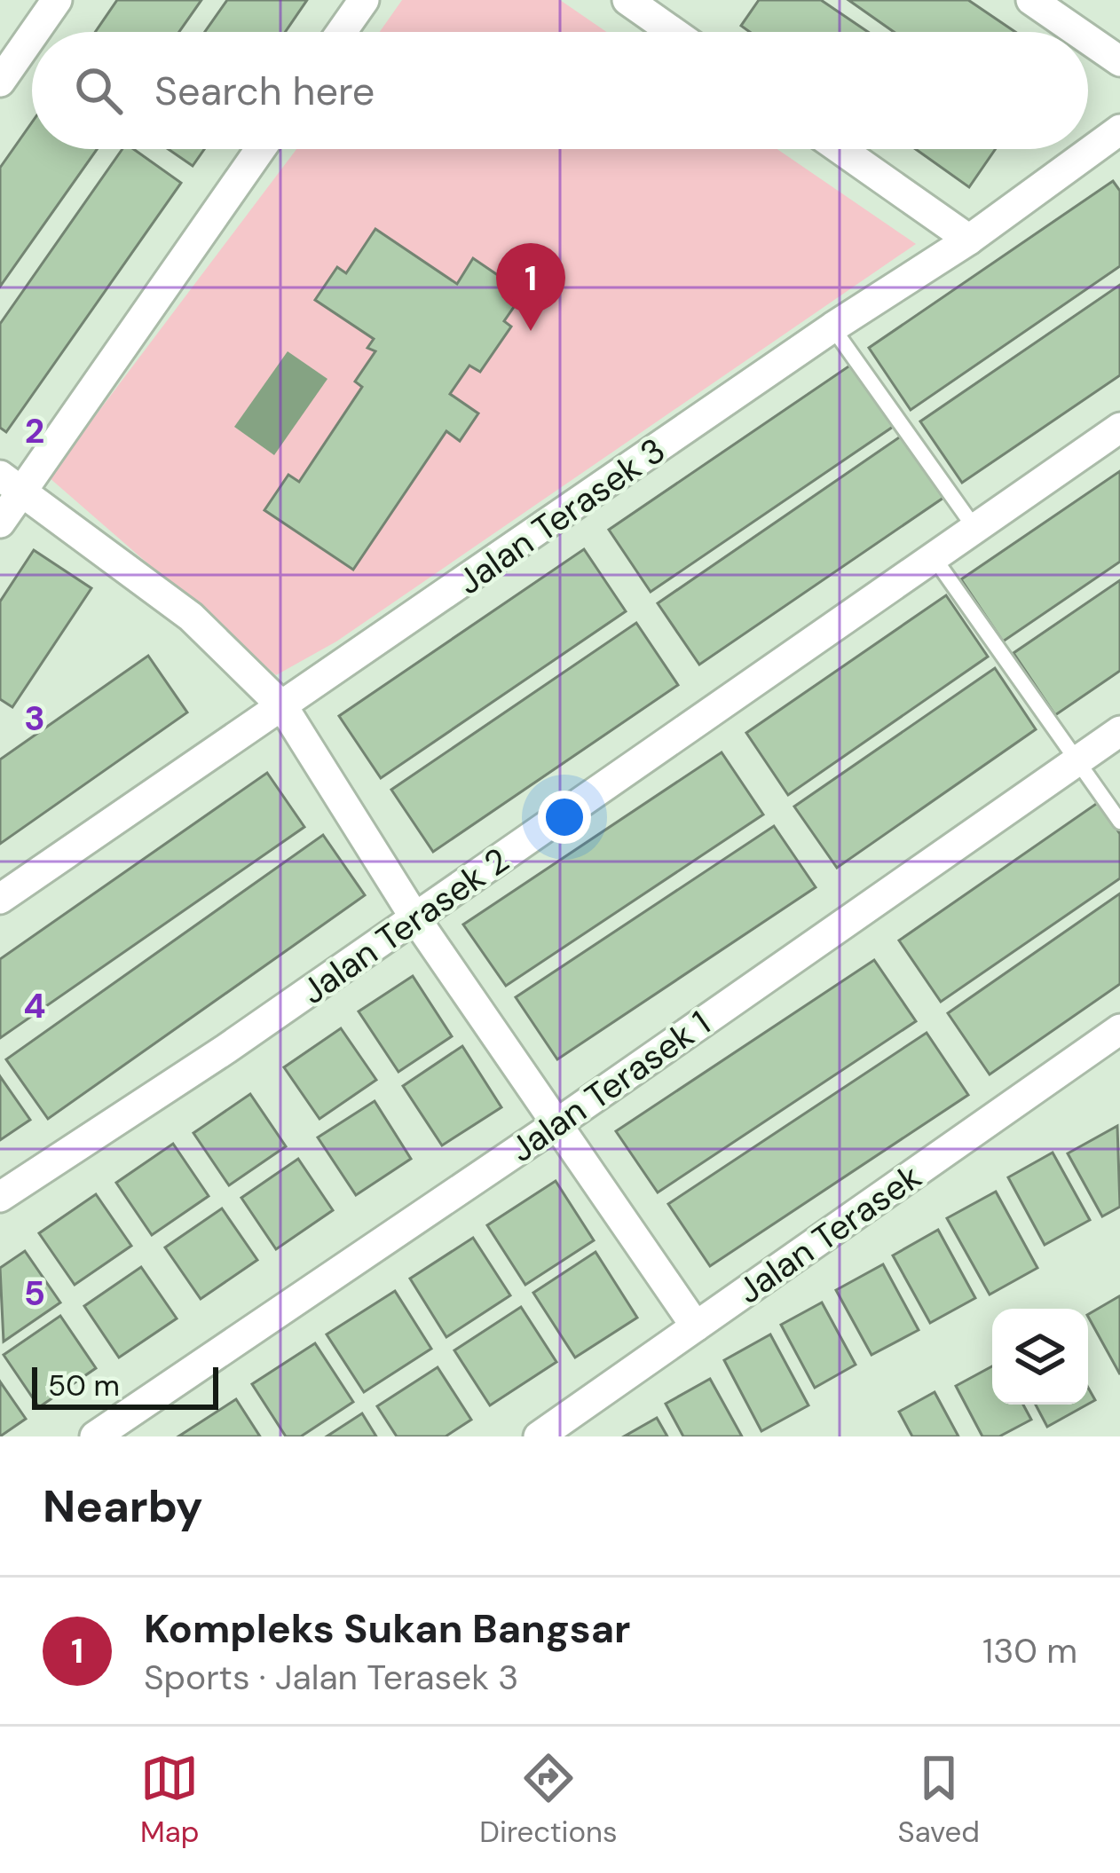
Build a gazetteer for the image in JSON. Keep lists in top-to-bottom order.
{
  "streets": {
    "street": [
      "Jalan Terasek 3",
      "Jalan Terasek 2",
      "Jalan Terasek 1",
      "Jalan Terasek"
    ]
  },
  "scale_bar": "50 m",
  "page": {
    "search": "Search here",
    "pins": "1",
    "scale": "50 m",
    "heading": "Nearby",
    "list": [
      {
        "mark": "1",
        "name": "Kompleks Sukan Bangsar",
        "note": "Sports · Jalan Terasek 3",
        "value": "130 m"
      }
    ],
    "nav": ["Map", "Directions", "Saved"]
  },
  "grid": {
    "rows": [
      "2",
      "3",
      "4",
      "5"
    ]
  }
}
